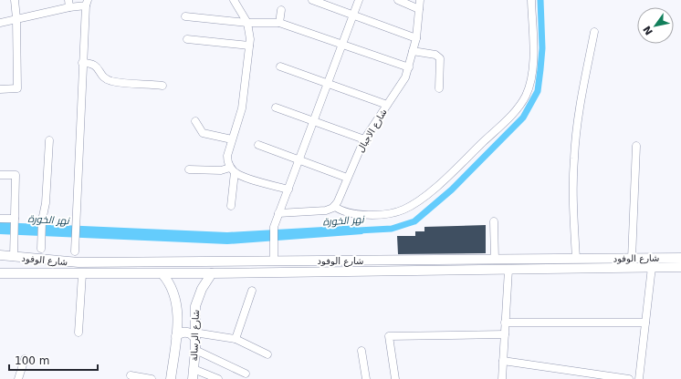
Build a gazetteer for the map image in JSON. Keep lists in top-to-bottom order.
{
  "streets": {
    "main road": ["شارع الوفود", "شارع الرسالة"],
    "street": ["شارع الاجبال"]
  },
  "crossings": [
    ["شارع الوفود", "شارع الرسالة"]
  ],
  "water": ["نهر الخورة"],
  "scale_bar": "100 m",
  "north": "bottom left"
}
